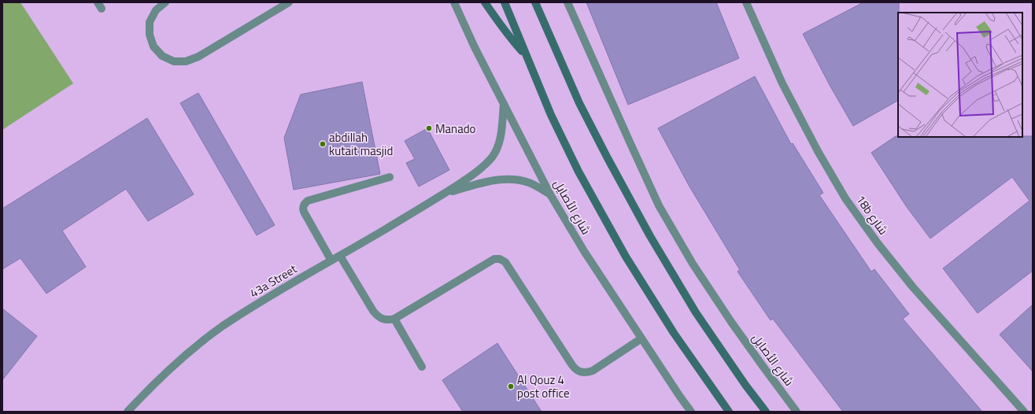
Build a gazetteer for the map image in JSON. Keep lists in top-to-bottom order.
{
  "streets": {
    "street": ["شارع الأصايل", "18b شارع", "43a Street"]
  },
  "crossings": [
    ["شارع الأصايل", "43a Street"]
  ],
  "places": ["Manado", "abdillah kutait masjid", "Al Qouz 4 post office"]
}
